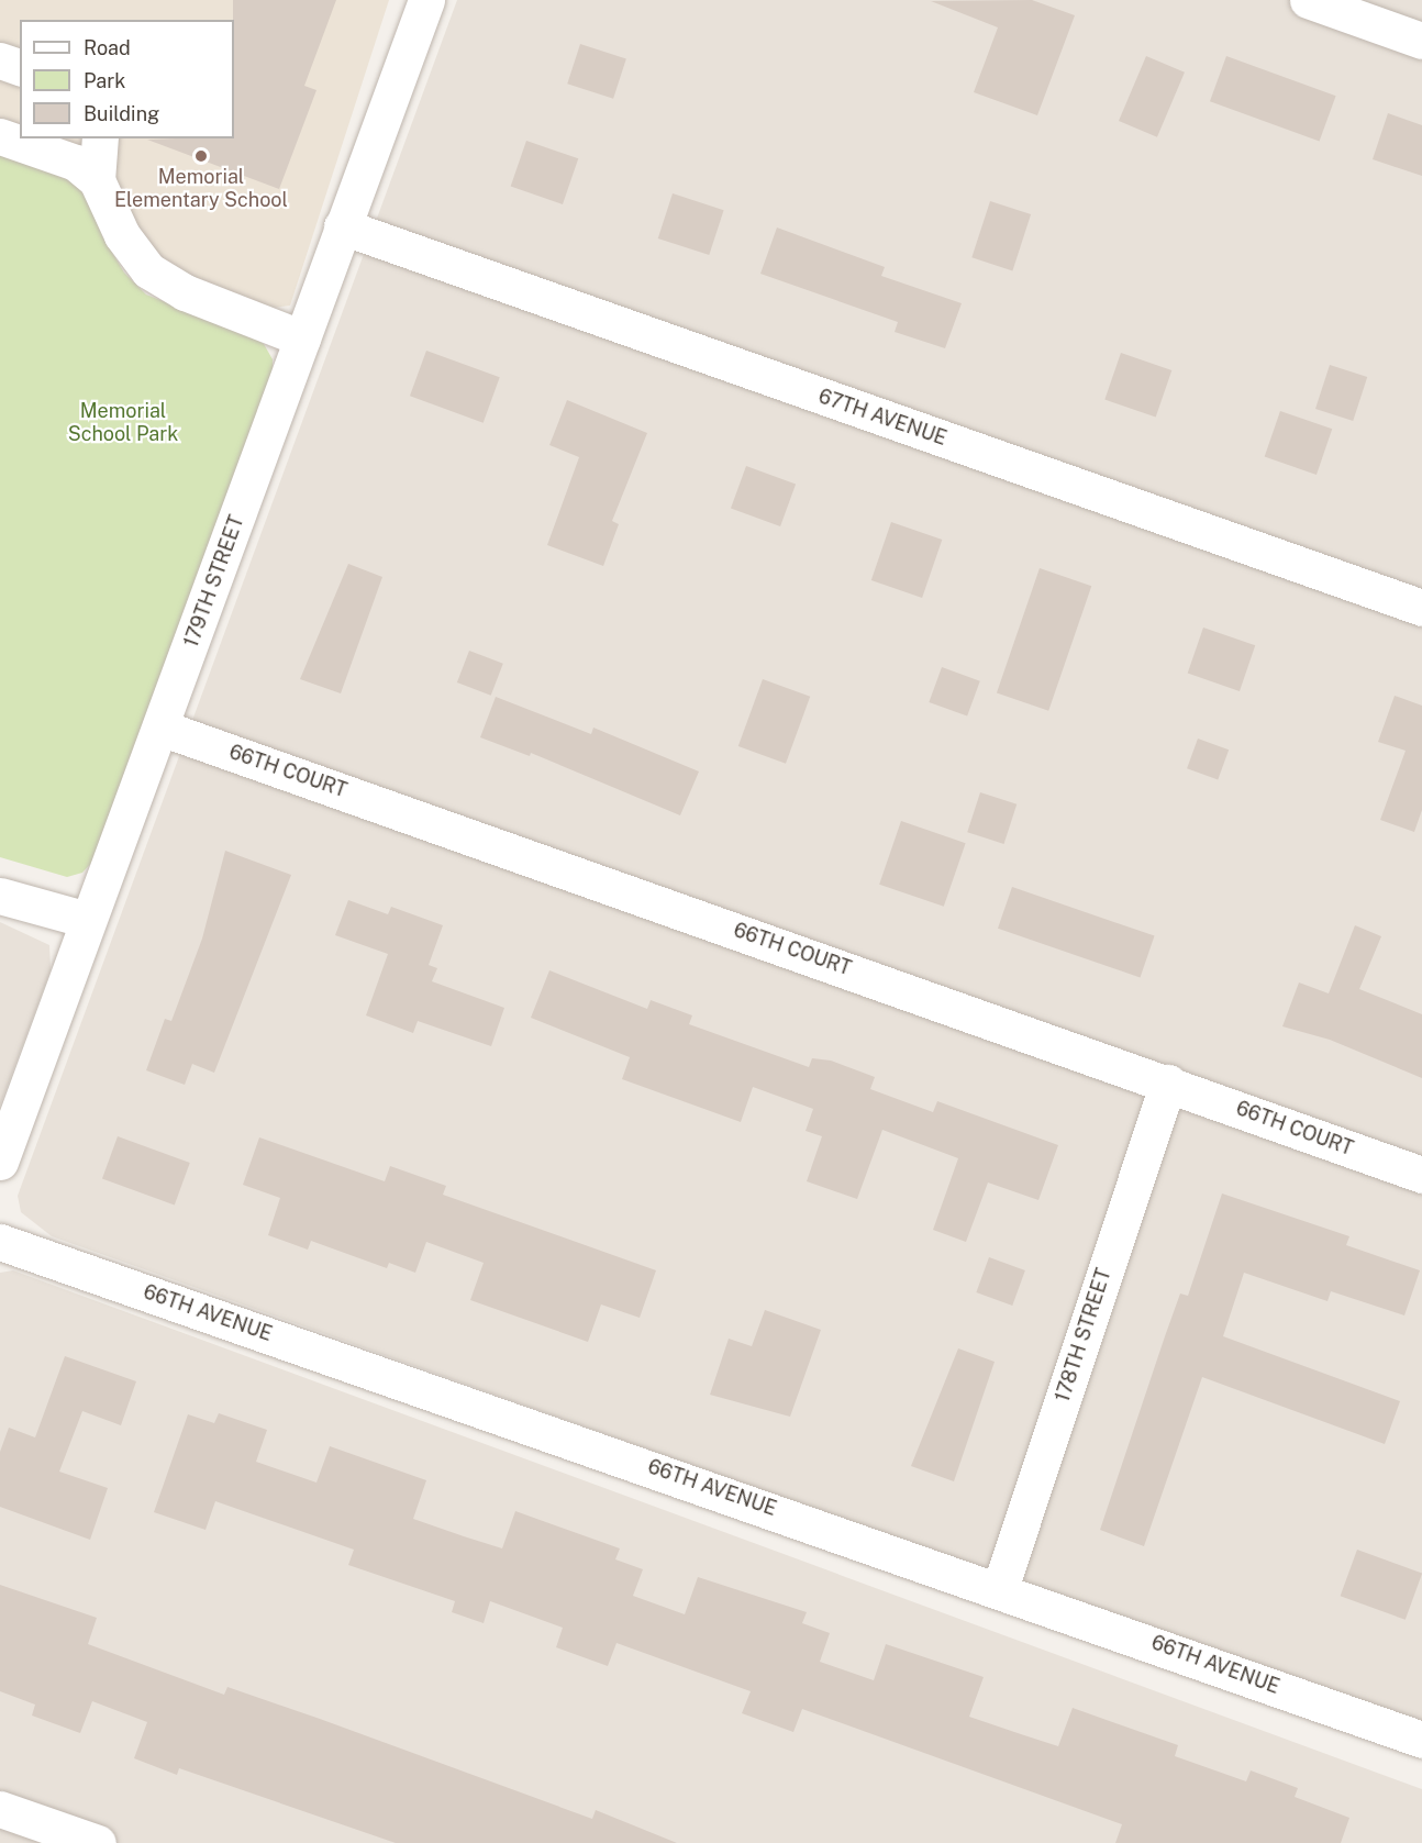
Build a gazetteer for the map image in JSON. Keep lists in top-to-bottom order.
{
  "streets": {
    "street": [
      "67TH AVENUE",
      "179TH STREET",
      "66TH COURT",
      "66TH AVENUE",
      "178TH STREET"
    ]
  },
  "crossings": [
    ["67TH AVENUE", "179TH STREET"],
    ["179TH STREET", "66TH COURT"],
    ["66TH COURT", "178TH STREET"],
    ["66TH AVENUE", "178TH STREET"]
  ],
  "parks": ["Memorial School Park"],
  "places": ["Memorial Elementary School"],
  "legend": ["Road", "Park", "Building"]
}
